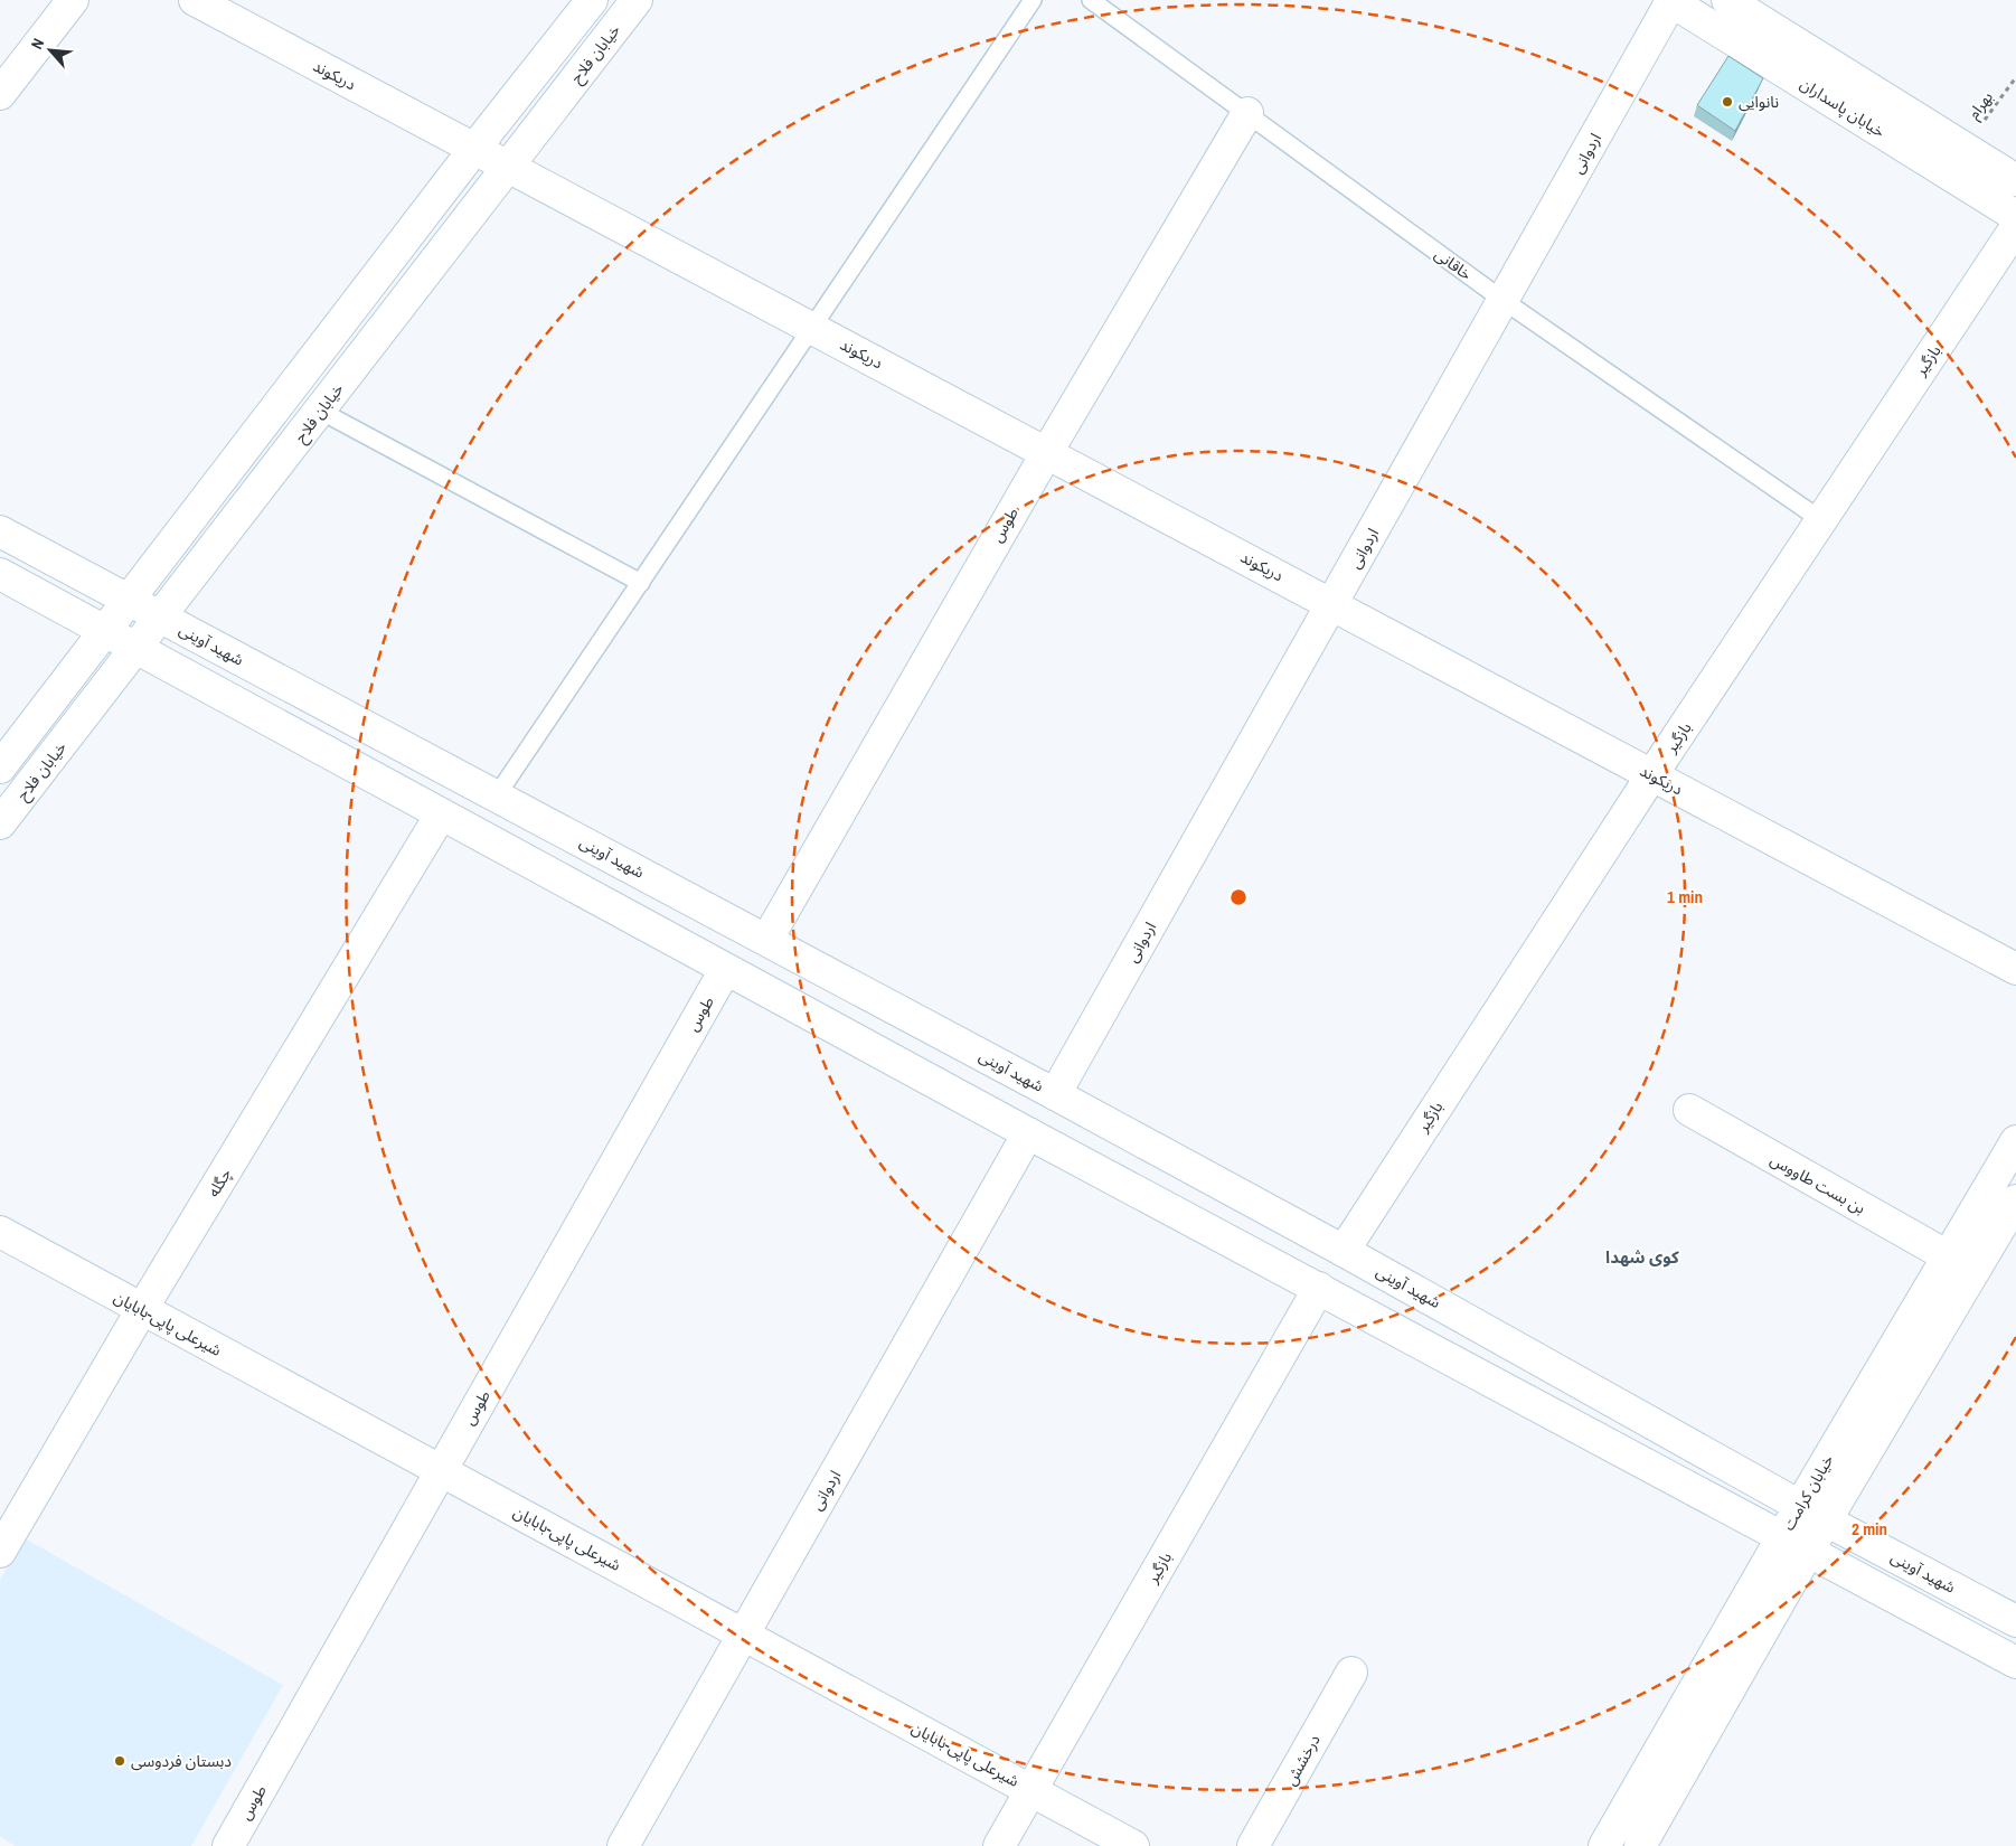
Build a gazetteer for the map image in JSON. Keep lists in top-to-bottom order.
{
  "streets": {
    "street": [
      "خیابان فلاح",
      "دریکوند",
      "خیابان پاسداران",
      "اردوانی",
      "بازگیر",
      "طوس",
      "شهید آوینی",
      "چگله",
      "بن بست طاووس",
      "شیرعلی پاپی-بابایان",
      "خیابان کرامت",
      "درخشش"
    ],
    "lane": ["خاقانی"],
    "path": ["بهرام"]
  },
  "crossings": [
    ["خیابان فلاح", "دریکوند"],
    ["خیابان فلاح", "شهید آوینی"],
    ["دریکوند", "اردوانی"],
    ["دریکوند", "بازگیر"],
    ["دریکوند", "طوس"],
    ["بهرام", "خیابان پاسداران"],
    ["خیابان پاسداران", "اردوانی"],
    ["اردوانی", "خاقانی"],
    ["اردوانی", "شهید آوینی"],
    ["اردوانی", "شیرعلی پاپی-بابایان"],
    ["خاقانی", "بازگیر"],
    ["خاقانی", "طوس"],
    ["بازگیر", "شهید آوینی"],
    ["بازگیر", "شیرعلی پاپی-بابایان"],
    ["طوس", "شهید آوینی"],
    ["طوس", "شیرعلی پاپی-بابایان"],
    ["شهید آوینی", "خیابان کرامت"],
    ["چگله", "شیرعلی پاپی-بابایان"],
    ["بن بست طاووس", "خیابان کرامت"]
  ],
  "districts": ["کوی شهدا"],
  "places": ["نانوایی", "دبستان فردوسی"],
  "north": "top left",
  "rings": ["1 min", "2 min"]
}
